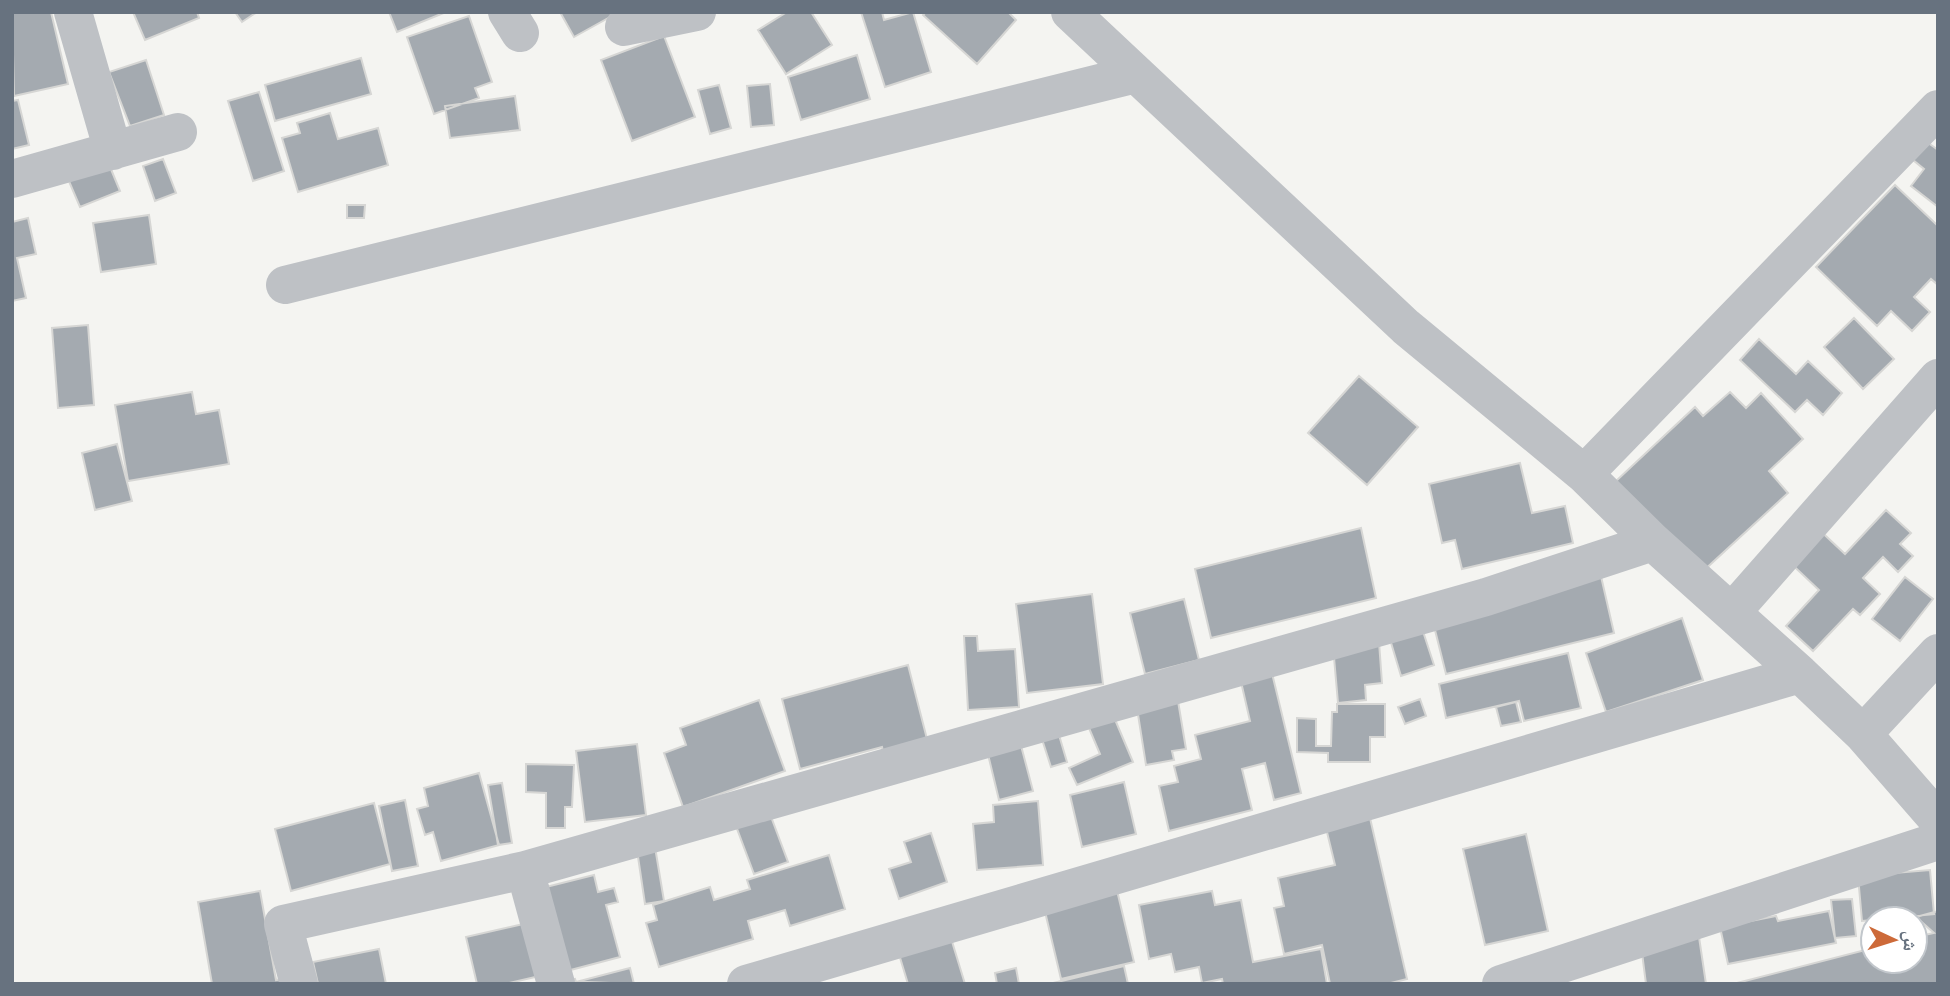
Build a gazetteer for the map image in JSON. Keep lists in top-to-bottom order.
{
  "north": "right"
}
